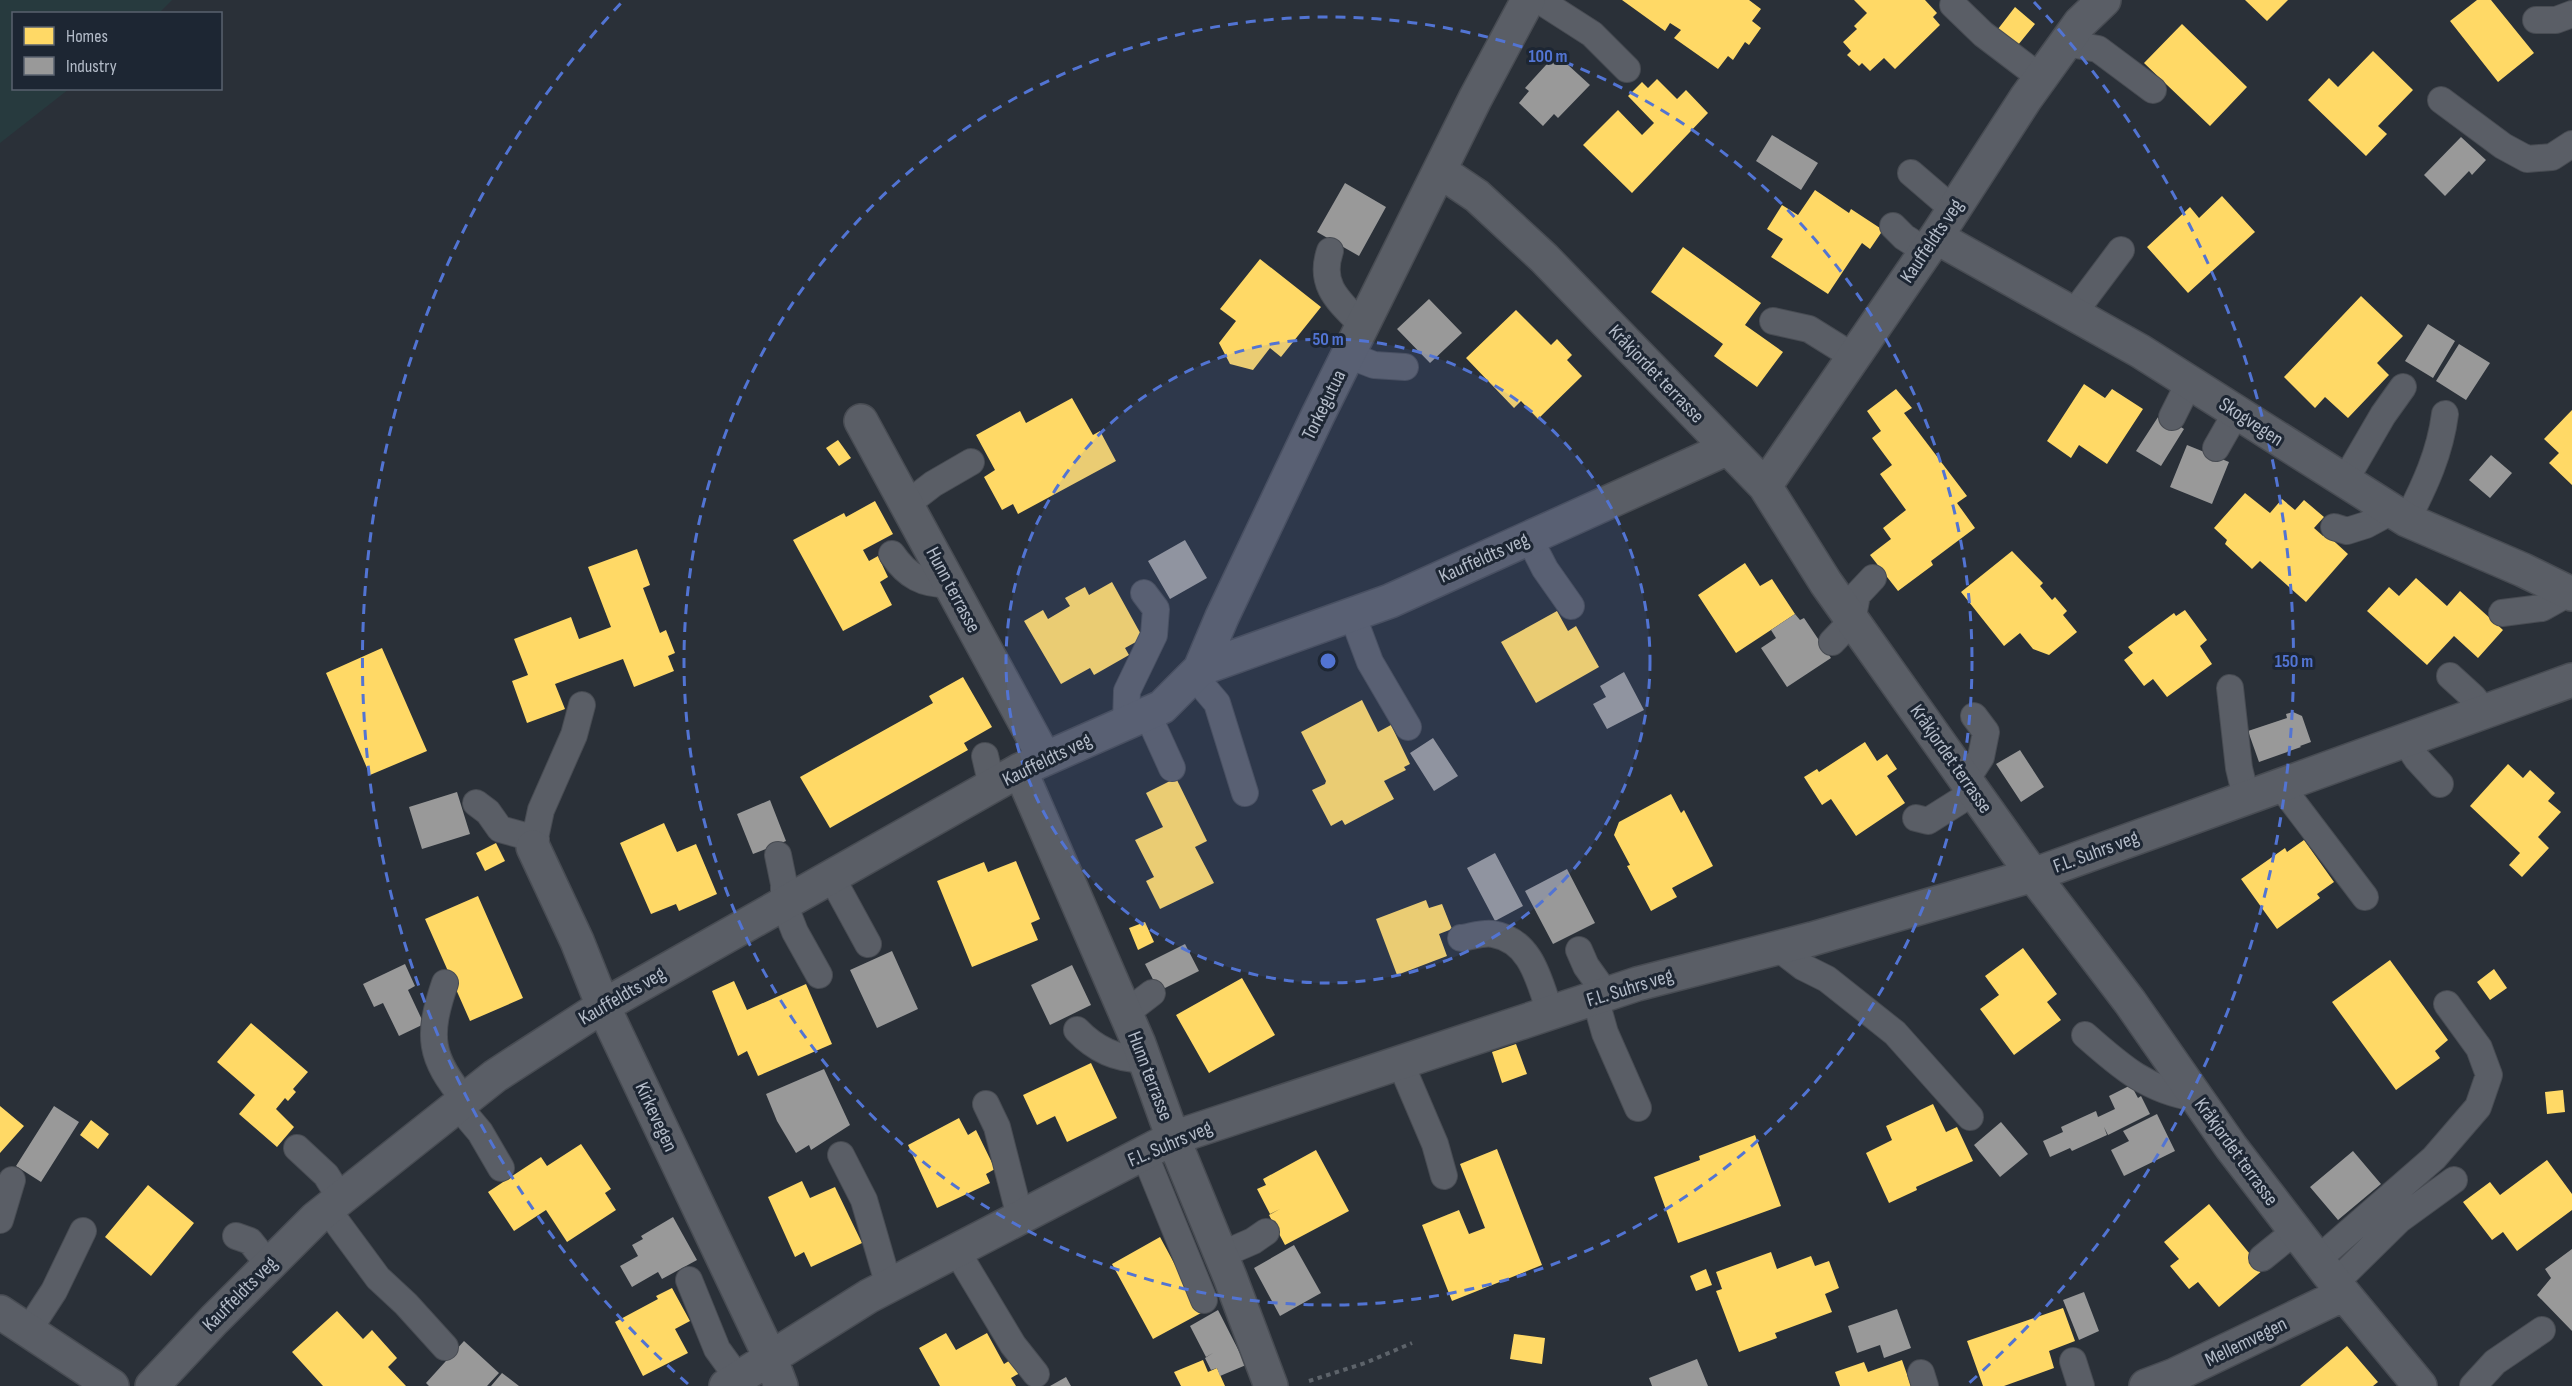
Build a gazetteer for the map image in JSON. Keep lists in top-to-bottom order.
{
  "streets": {
    "street": [
      "Kauffeldts veg",
      "Kråkjordet terrasse",
      "Torkegutua",
      "Skogvegen",
      "Hunn terrasse",
      "F.L. Suhrs veg",
      "Kirkevegen",
      "Mellemvegen"
    ]
  },
  "crossings": [
    ["Kauffeldts veg", "Kråkjordet terrasse"],
    ["Kauffeldts veg", "Torkegutua"],
    ["Kauffeldts veg", "Skogvegen"],
    ["Kauffeldts veg", "Hunn terrasse"],
    ["Kauffeldts veg", "Kirkevegen"],
    ["Kråkjordet terrasse", "Torkegutua"],
    ["Kråkjordet terrasse", "F.L. Suhrs veg"],
    ["Kråkjordet terrasse", "Mellemvegen"],
    ["Hunn terrasse", "F.L. Suhrs veg"],
    ["F.L. Suhrs veg", "Kirkevegen"]
  ],
  "legend": ["Homes", "Industry"],
  "rings": ["100 m", "50 m", "150 m"]
}
